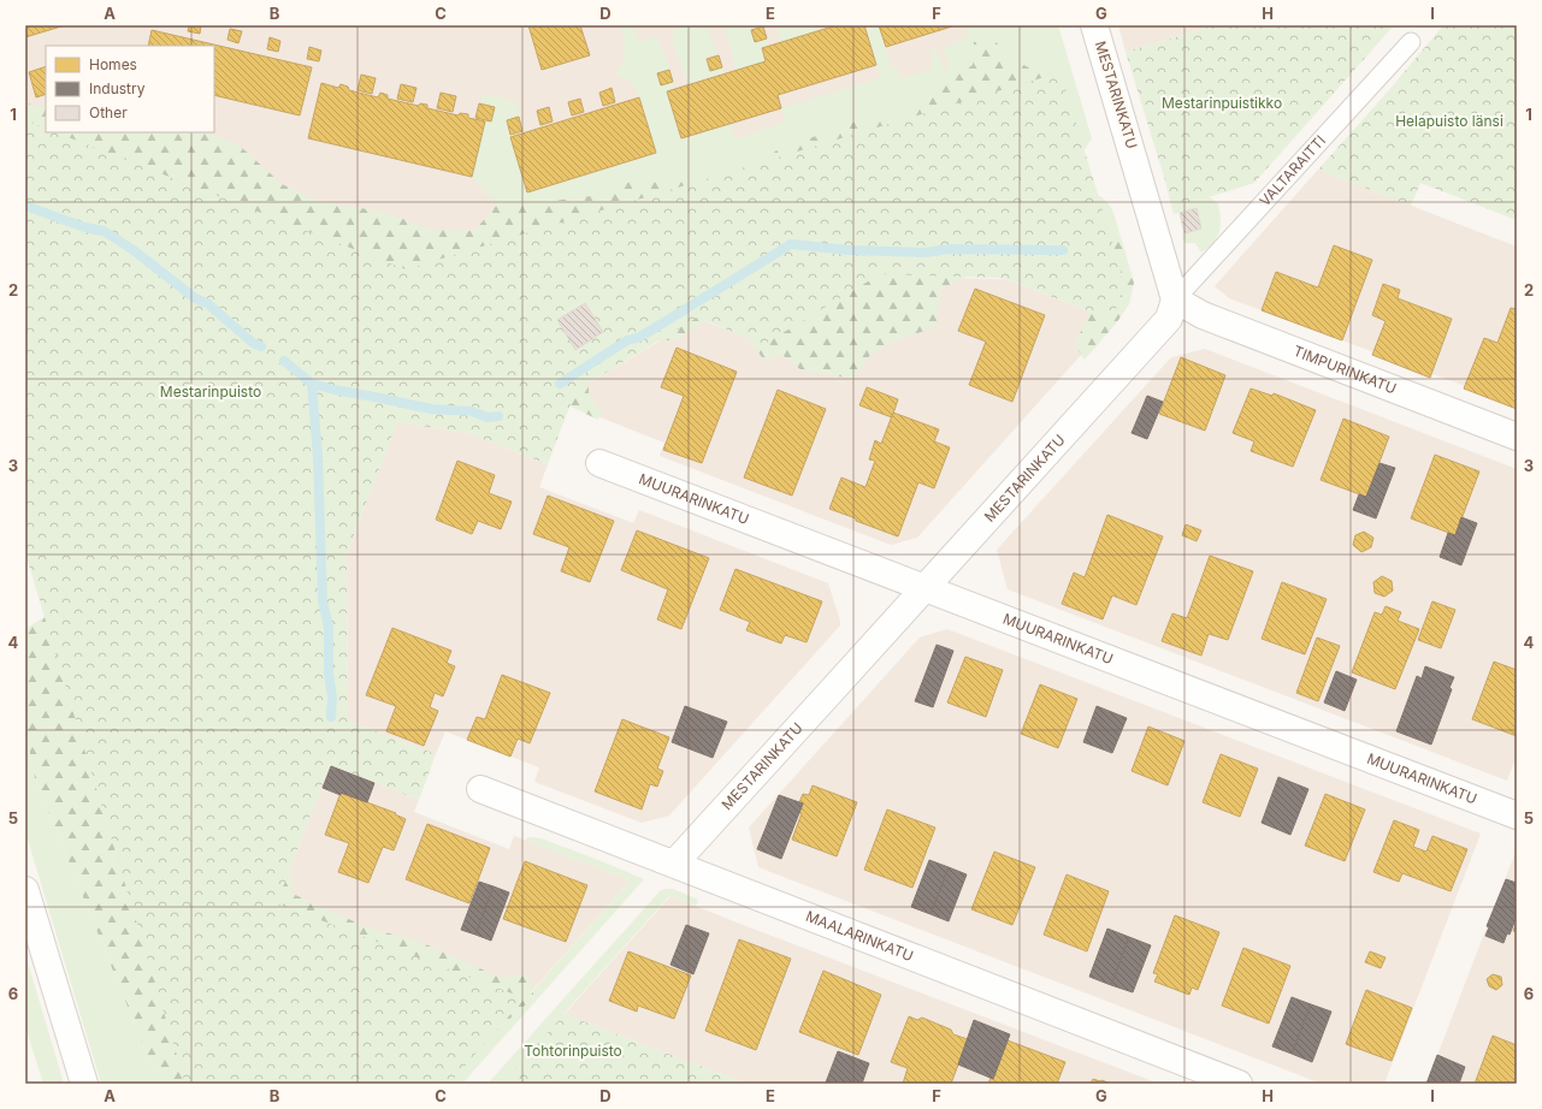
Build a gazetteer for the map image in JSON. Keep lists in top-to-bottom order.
{
  "streets": {
    "street": [
      "MESTARINKATU",
      "TIMPURINKATU",
      "MUURARINKATU",
      "MAALARINKATU"
    ],
    "lane": ["VALTARAITTI"]
  },
  "crossings": [
    ["MESTARINKATU", "VALTARAITTI"],
    ["MESTARINKATU", "TIMPURINKATU"],
    ["MESTARINKATU", "MUURARINKATU"],
    ["MESTARINKATU", "MAALARINKATU"],
    ["VALTARAITTI", "TIMPURINKATU"]
  ],
  "parks": [
    "Mestarinpuistikko",
    "Helapuisto länsi",
    "Mestarinpuisto",
    "Tohtorinpuisto"
  ],
  "legend": ["Homes", "Industry", "Other"],
  "grid": {
    "columns": [
      "A",
      "B",
      "C",
      "D",
      "E",
      "F",
      "G",
      "H",
      "I"
    ],
    "rows": [
      "1",
      "2",
      "3",
      "4",
      "5",
      "6"
    ]
  }
}
